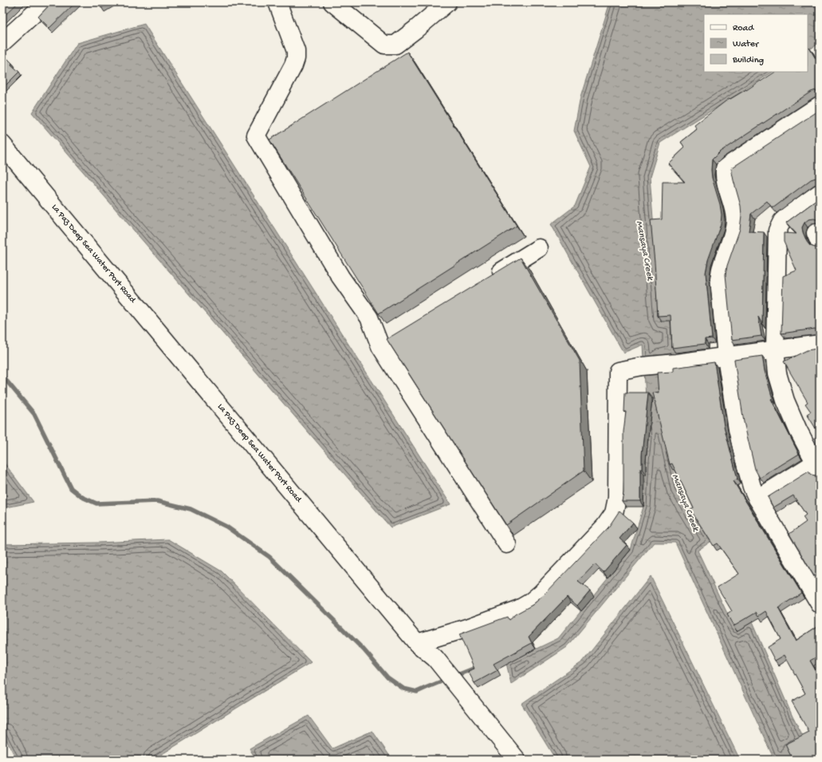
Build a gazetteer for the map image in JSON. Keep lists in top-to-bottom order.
{
  "streets": {
    "street": ["La Paz Deep Sea Water Port Road"]
  },
  "water": ["Mansaya Creek"],
  "legend": ["Road", "Water", "Building"]
}
